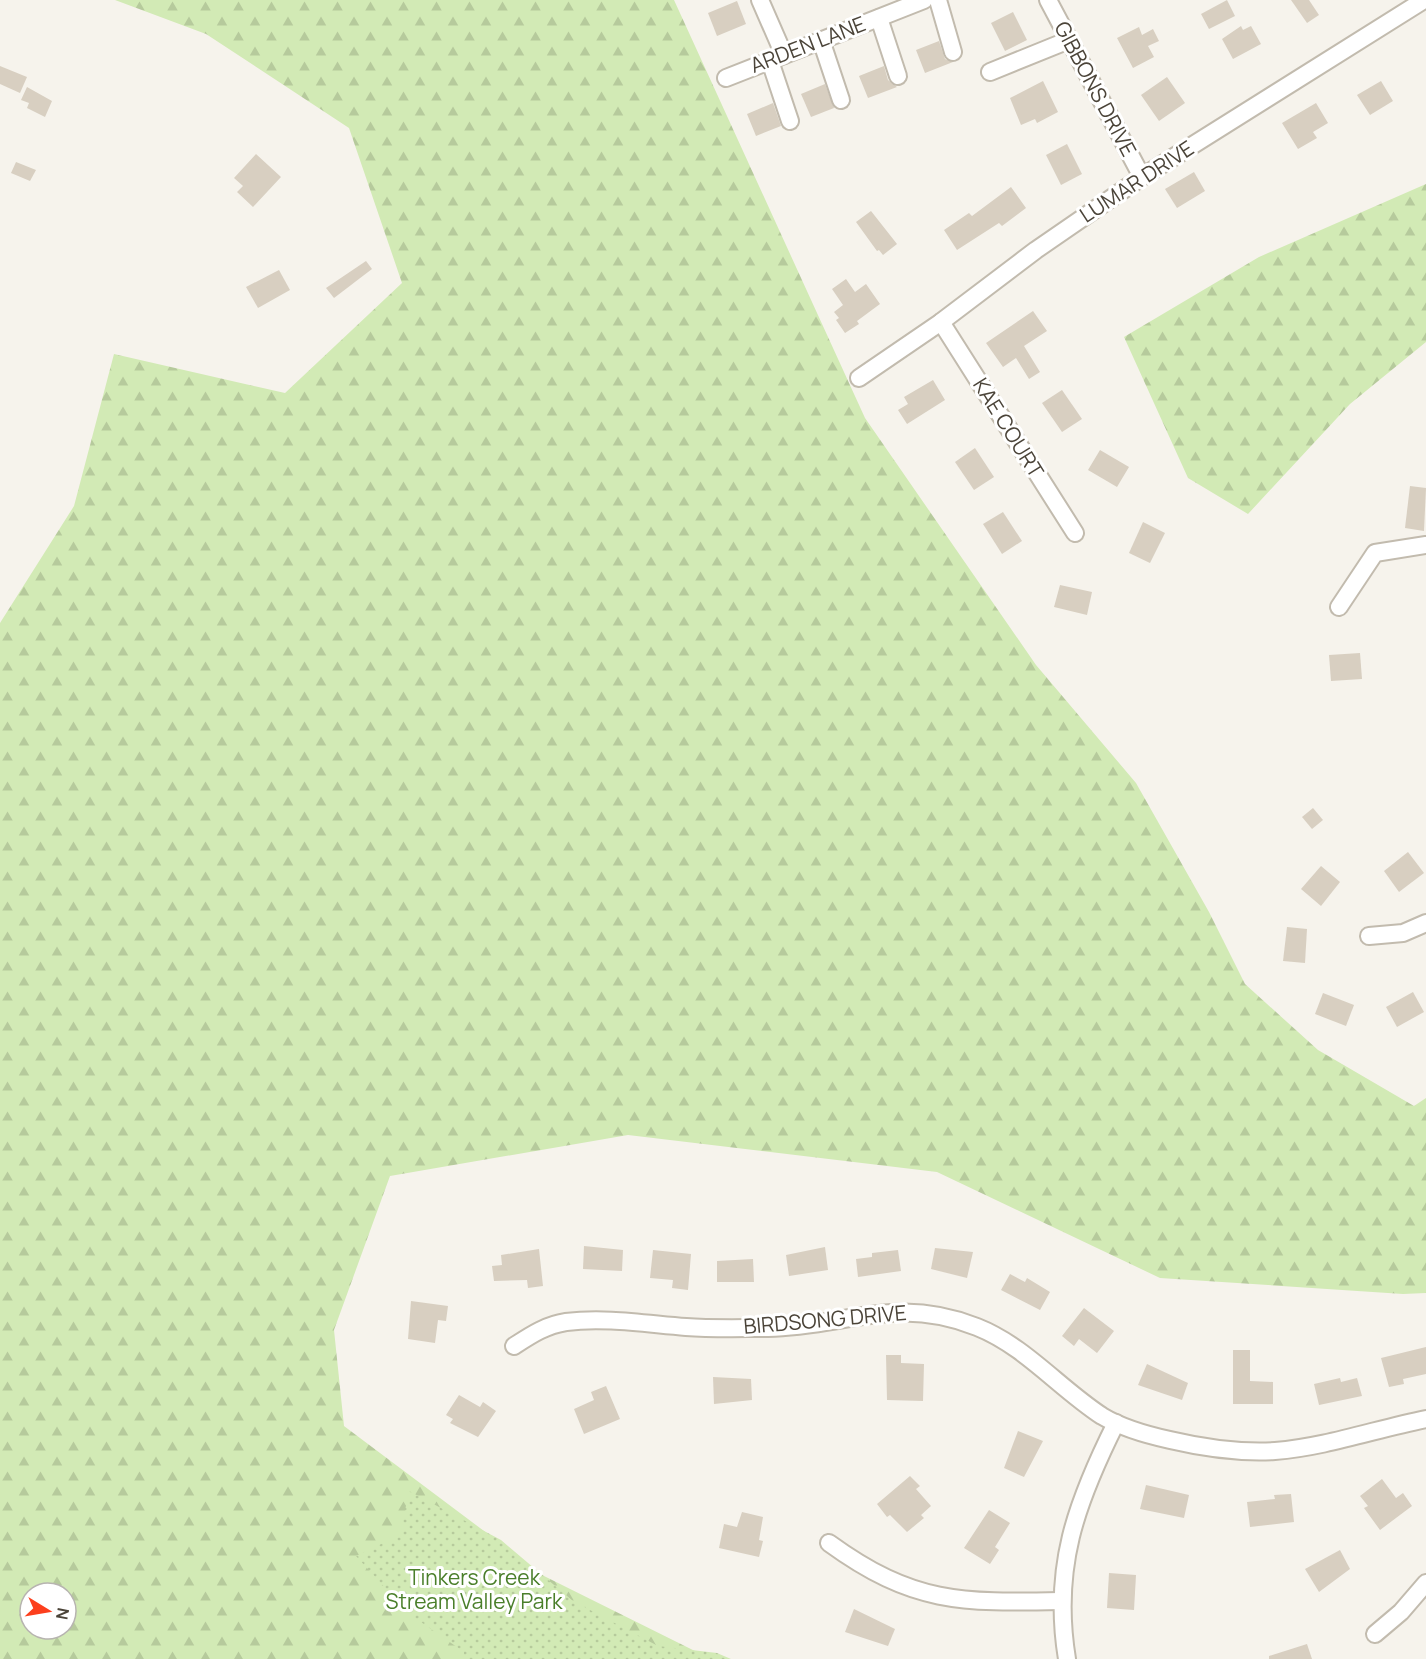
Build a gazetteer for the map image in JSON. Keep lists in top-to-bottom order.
{
  "streets": {
    "street": [
      "ARDEN LANE",
      "GIBBONS DRIVE",
      "LUMAR DRIVE",
      "KAE COURT",
      "BIRDSONG DRIVE"
    ]
  },
  "crossings": [
    ["GIBBONS DRIVE", "LUMAR DRIVE"],
    ["LUMAR DRIVE", "KAE COURT"]
  ],
  "parks": ["Tinkers Creek Stream Valley Park"],
  "north": "right"
}
